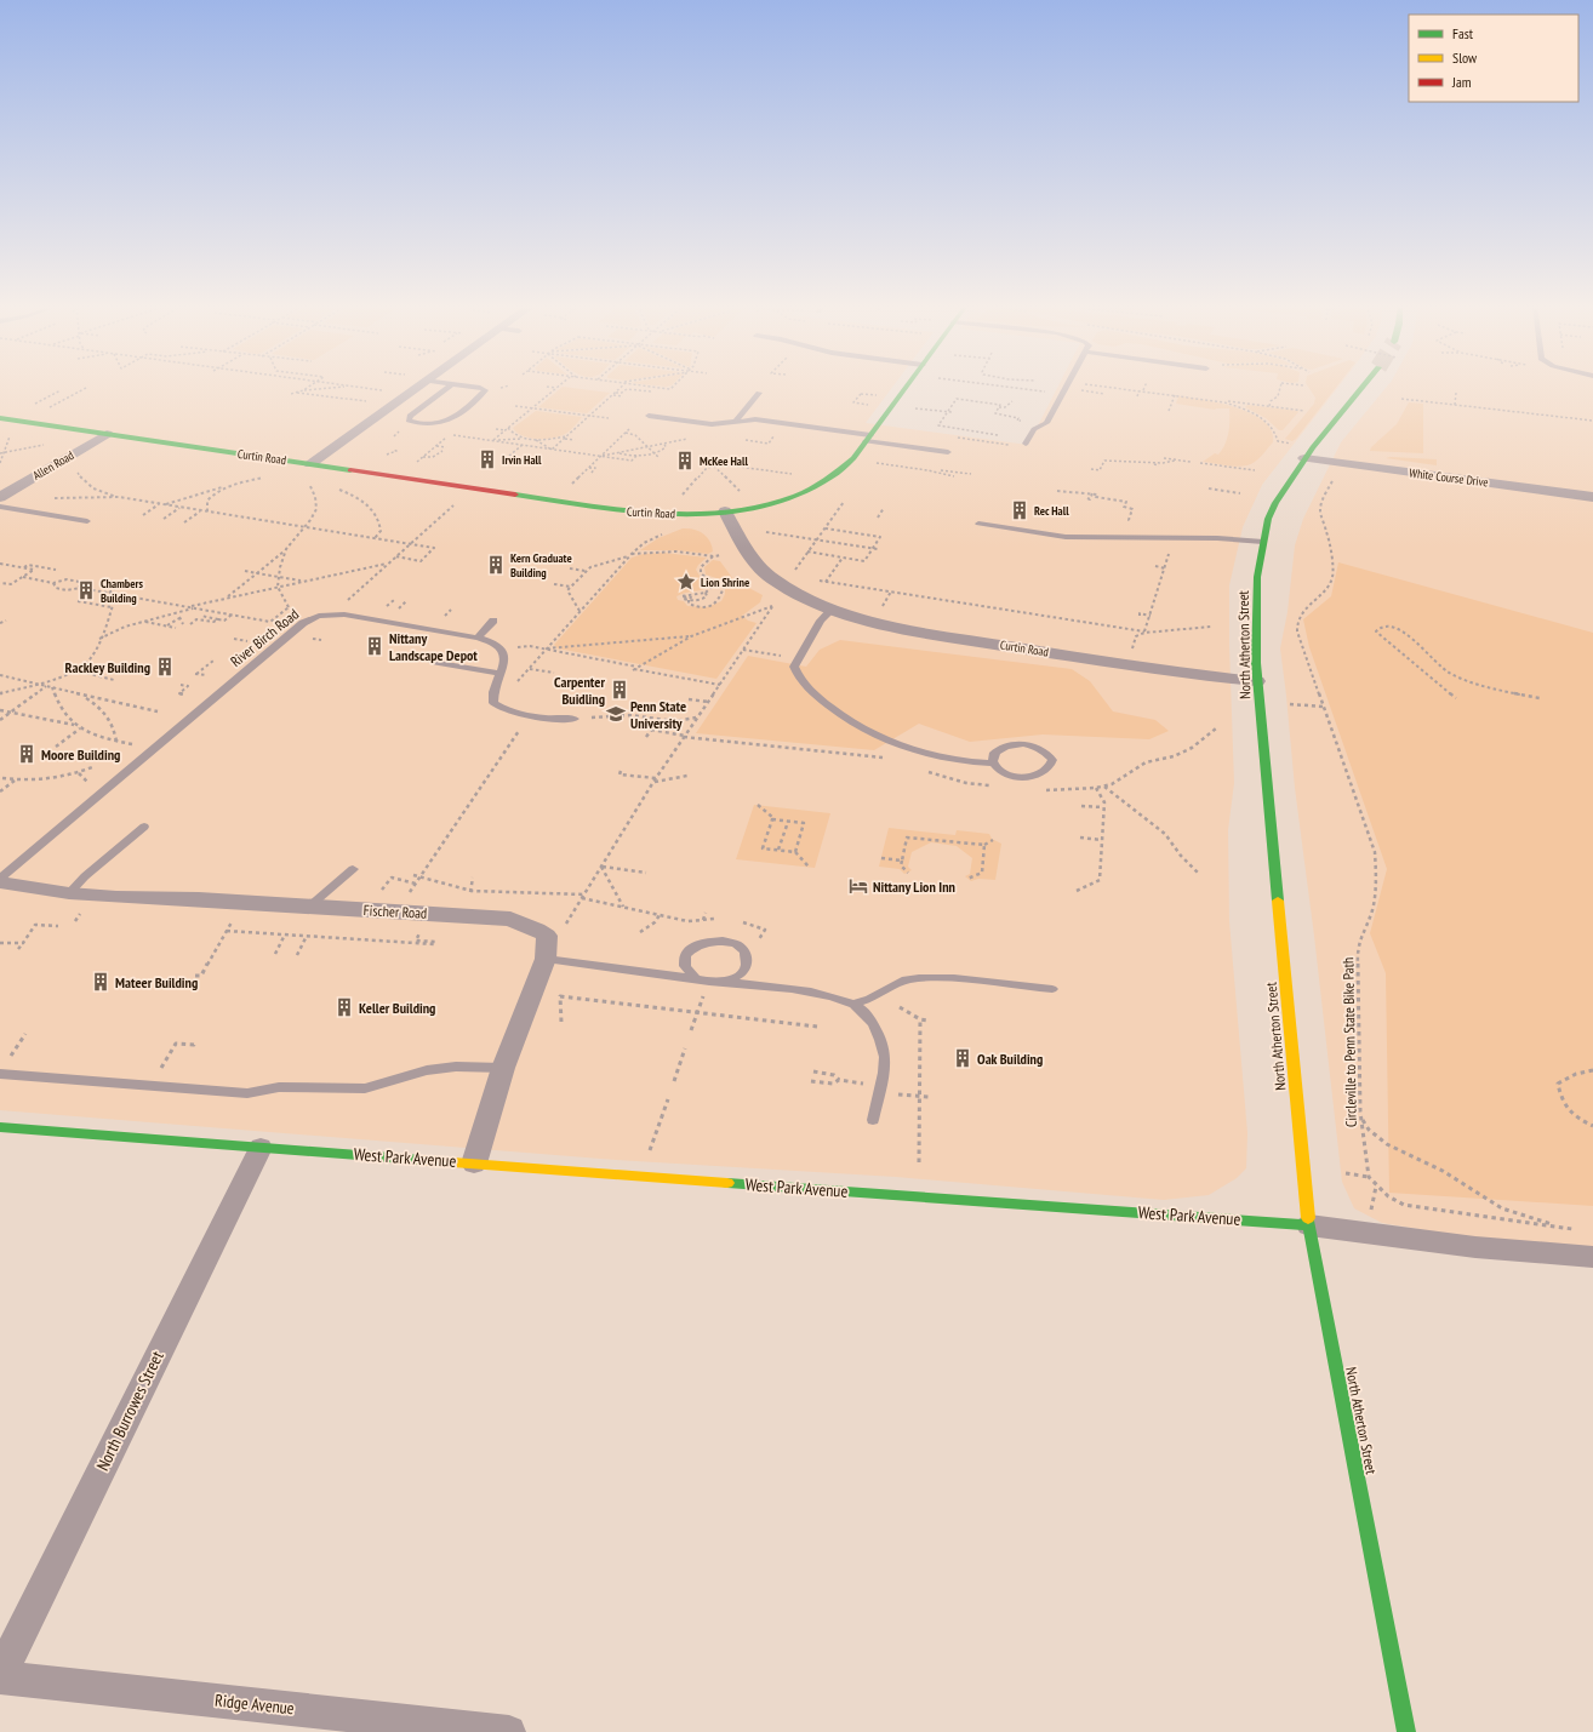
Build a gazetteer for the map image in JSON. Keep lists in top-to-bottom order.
{
  "streets": {
    "main road": ["Curtin Road", "North Atherton Street", "West Park Avenue"],
    "street": [
      "Allen Road",
      "White Course Drive",
      "Fischer Road",
      "North Burrowes Street",
      "Ridge Avenue"
    ],
    "lane": ["River Birch Road"],
    "path": ["Circleville to Penn State Bike Path"]
  },
  "crossings": [
    ["Curtin Road", "Allen Road"],
    ["Curtin Road", "North Atherton Street"],
    ["White Course Drive", "North Atherton Street"],
    ["North Atherton Street", "West Park Avenue"],
    ["Fischer Road", "West Park Avenue"],
    ["West Park Avenue", "North Burrowes Street"],
    ["North Burrowes Street", "Ridge Avenue"]
  ],
  "places": {
    "building": [
      "Irvin Hall",
      "McKee Hall",
      "Rec Hall",
      "Kern Graduate Building",
      "Chambers Building",
      "Nittany Landscape Depot",
      "Rackley Building",
      "Carpenter Buidling",
      "Moore Building",
      "Mateer Building",
      "Keller Building",
      "Oak Building"
    ],
    "place": ["Lion Shrine"],
    "school or university": ["Penn State University"],
    "hotel": ["Nittany Lion Inn"]
  },
  "legend": ["Fast", "Slow", "Jam"]
}
